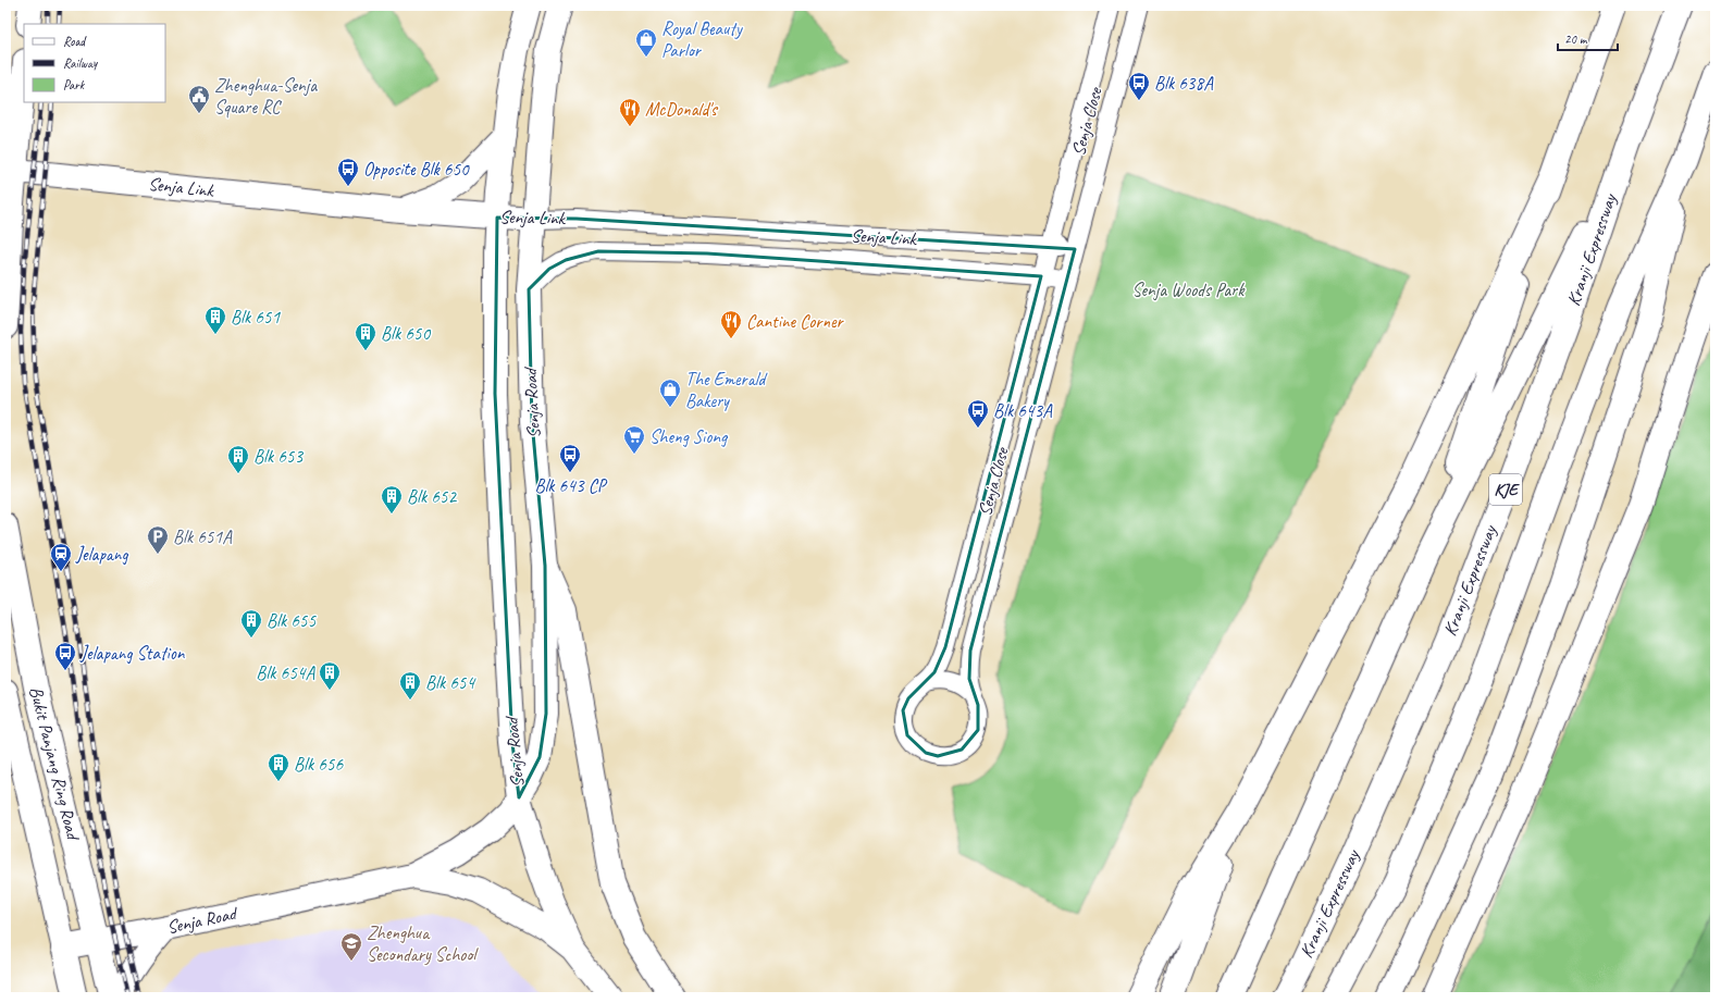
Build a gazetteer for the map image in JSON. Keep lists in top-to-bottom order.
{
  "streets": {
    "main road": [
      "Senja Link",
      "Kranji Expressway",
      "Senja Road",
      "KJE",
      "Bukit Panjang Ring Road"
    ],
    "street": ["Senja Close"]
  },
  "crossings": [
    ["Senja Close", "Senja Link"],
    ["Senja Link", "Senja Road"],
    ["Senja Road", "Bukit Panjang Ring Road"]
  ],
  "parks": ["Senja Woods Park"],
  "places": {
    "shop": ["Royal Beauty Parlor", "The Emerald Bakery"],
    "bus stop": [
      "Blk 638A",
      "Opposite Blk 650",
      "Blk 643A",
      "Blk 643 CP",
      "Jelapang Station"
    ],
    "public building": ["Zhenghua-Senja Square RC"],
    "restaurant": ["McDonald's", "Cantine Corner"],
    "building": [
      "Blk 651",
      "Blk 650",
      "Blk 653",
      "Blk 652",
      "Blk 655",
      "Blk 654A",
      "Blk 654",
      "Blk 656"
    ],
    "supermarket": ["Sheng Siong"],
    "parking": ["Blk 651A"],
    "station": ["Jelapang"],
    "school or university": ["Zhenghua Secondary School"]
  },
  "legend": ["Road", "Railway", "Park"],
  "scale_bar": "20 m"
}
